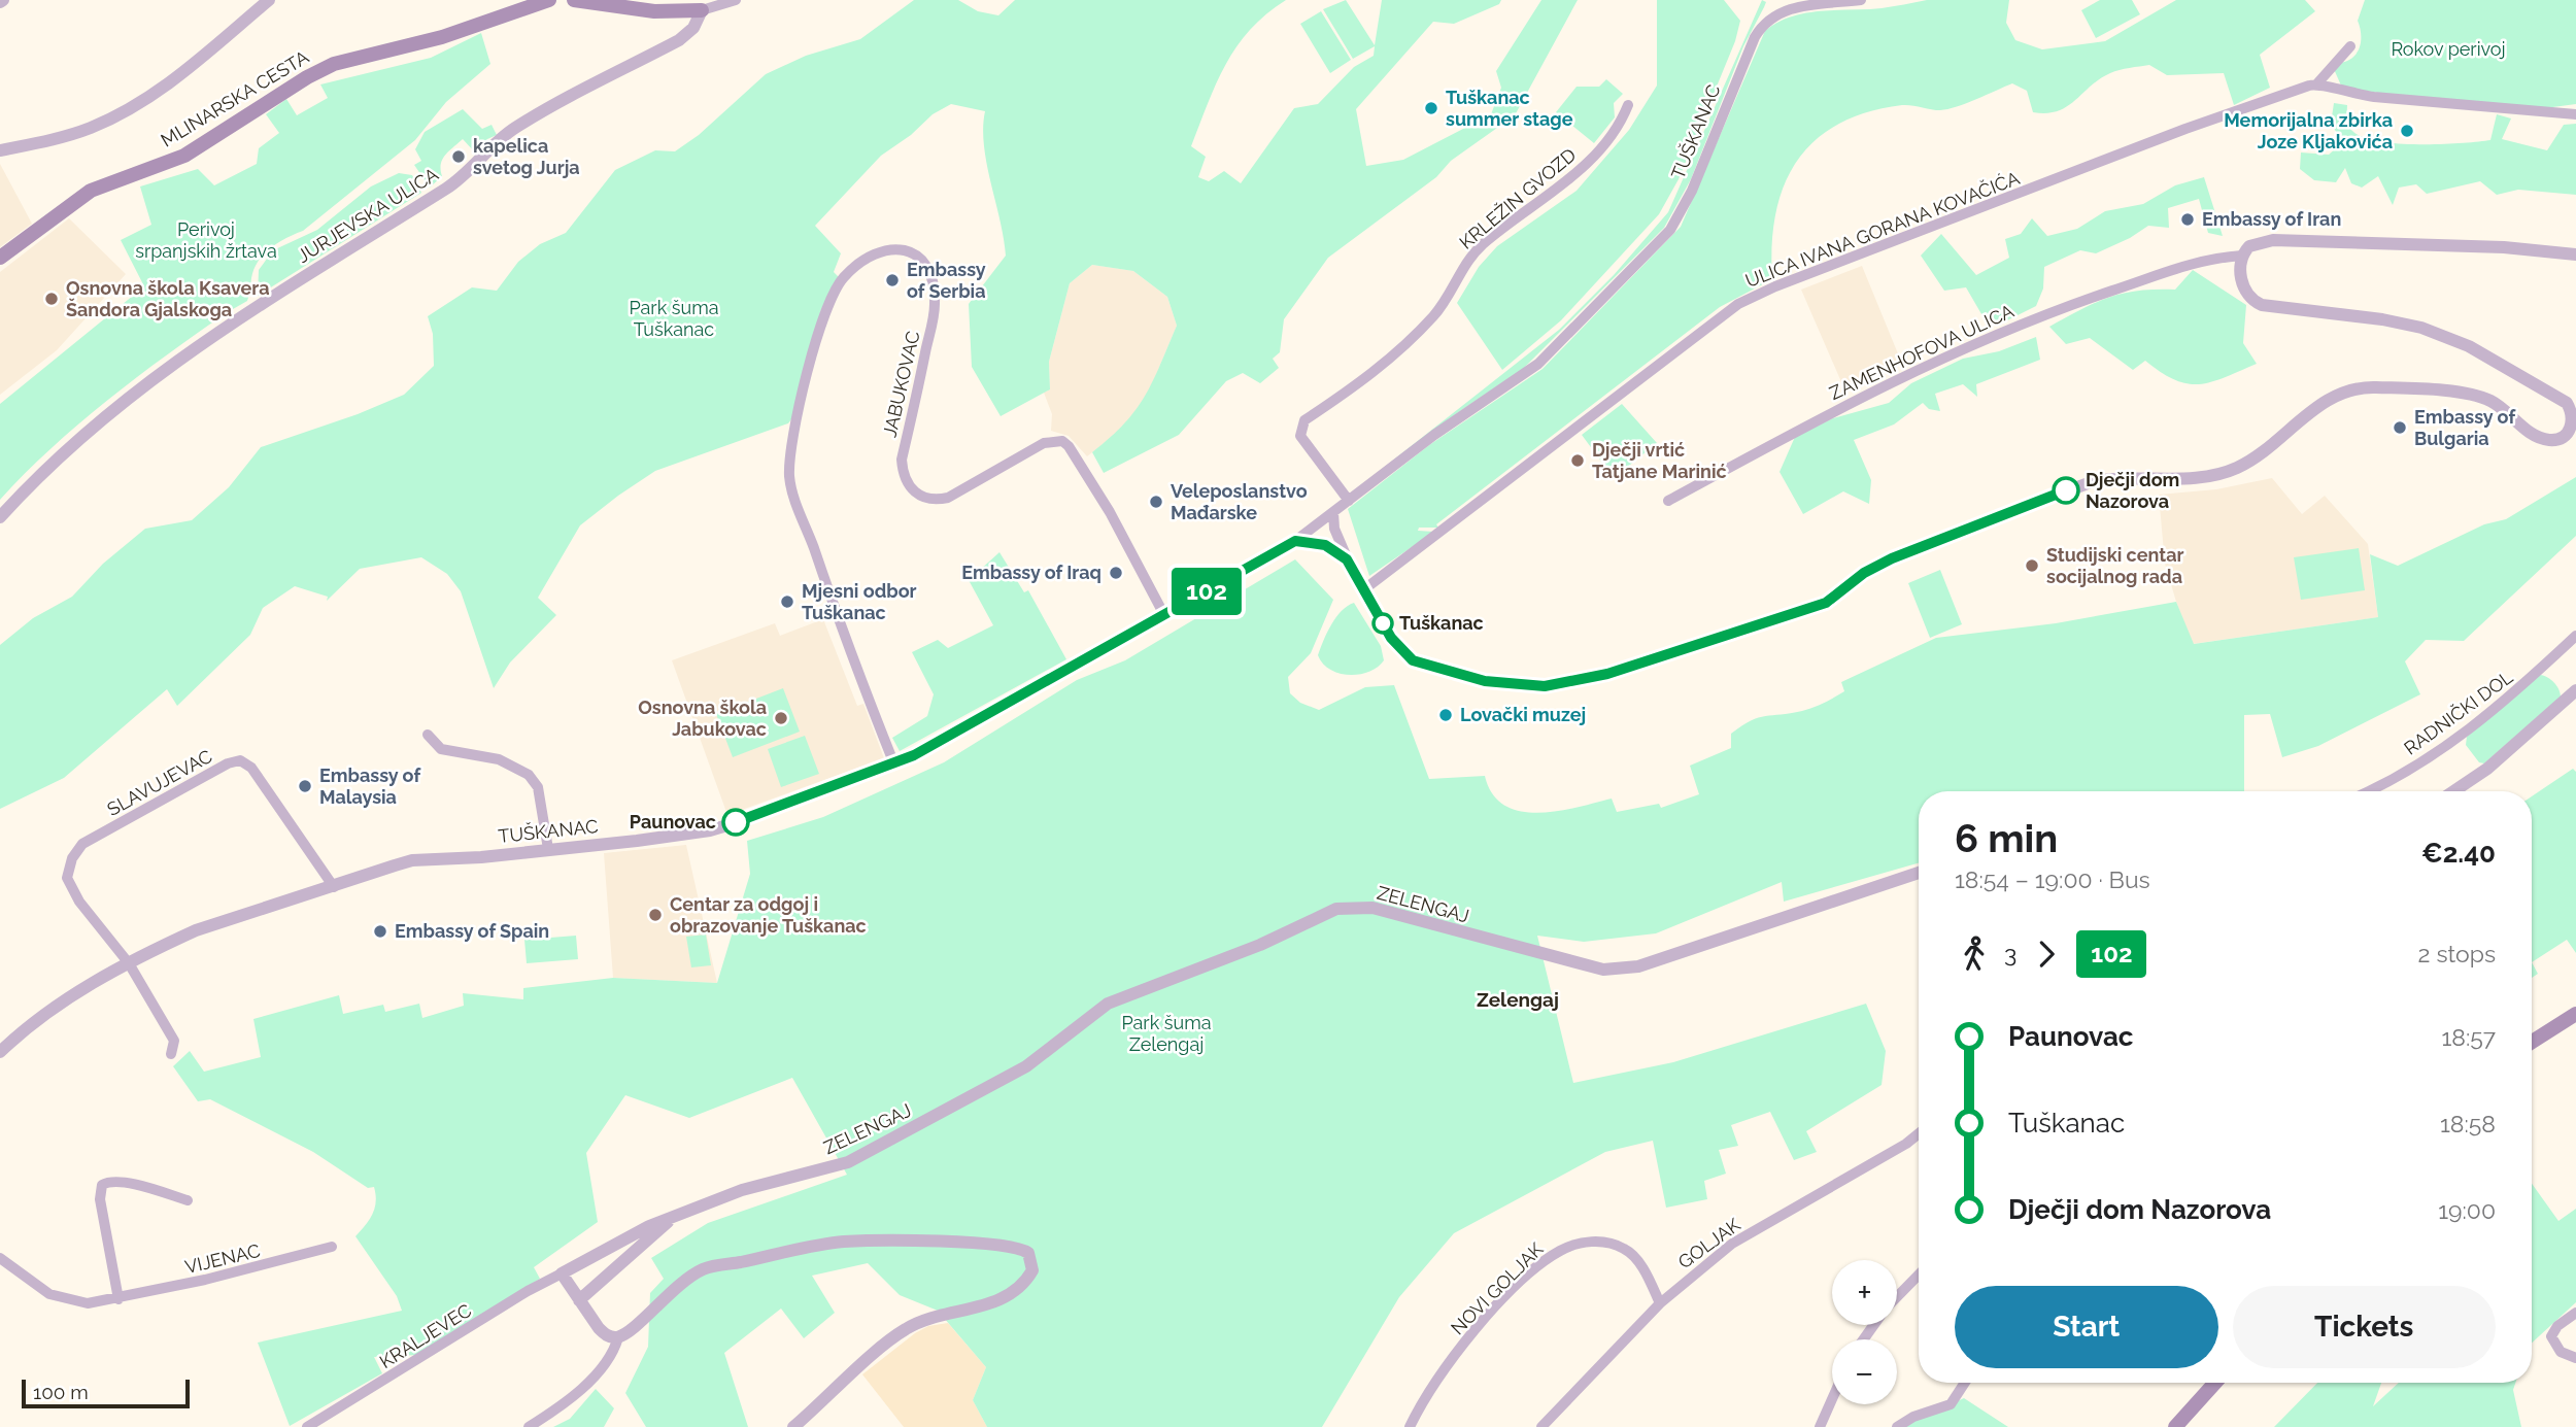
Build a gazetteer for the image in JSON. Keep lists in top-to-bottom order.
{
  "streets": {
    "main road": ["MLINARSKA CESTA"],
    "street": [
      "TUŠKANAC",
      "KRLEŽIN GVOZD",
      "JURJEVSKA ULICA",
      "ULICA IVANA GORANA KOVAČIĆA",
      "ZAMENHOFOVA ULICA",
      "JABUKOVAC",
      "RADNIČKI DOL",
      "SLAVUJEVAC",
      "ZELENGAJ",
      "GOLJAK",
      "VIJENAC",
      "NOVI GOLJAK",
      "KRALJEVEC"
    ]
  },
  "crossings": [
    ["TUŠKANAC", "KRLEŽIN GVOZD"],
    ["TUŠKANAC", "JABUKOVAC"],
    ["TUŠKANAC", "SLAVUJEVAC"],
    ["ZELENGAJ", "KRALJEVEC"],
    ["GOLJAK", "NOVI GOLJAK"]
  ],
  "districts": ["Zelengaj"],
  "parks": [
    "Rokov perivoj",
    "Perivoj srpanjskih žrtava",
    "Park šuma Tuškanac",
    "Park šuma Zelengaj"
  ],
  "places": [
    "Tuškanac summer stage",
    "Memorijalna zbirka Joze Kljakovića",
    "kapelica svetog Jurja",
    "Embassy of Iran",
    "Embassy of Serbia",
    "Osnovna škola Ksavera Šandora Gjalskoga",
    "Embassy of Bulgaria",
    "Dječji vrtić Tatjane Marinić",
    "Dječji dom Nazorova",
    "Veleposlanstvo Mađarske",
    "Studijski centar socijalnog rada",
    "Embassy of Iraq",
    "Mjesni odbor Tuškanac",
    "Tuškanac",
    "Lovački muzej",
    "Osnovna škola Jabukovac",
    "Embassy of Malaysia",
    "Paunovac",
    "Centar za odgoj i obrazovanje Tuškanac",
    "Embassy of Spain"
  ],
  "lines": ["bus line 102"],
  "scale_bar": "100 m",
  "page": {
    "on_map": "102",
    "heading": ["6 min", "18:54 – 19:00 · Bus", "€2.40"],
    "legs": ["3", "102", "2 stops"],
    "list": [
      {
        "name": "Paunovac",
        "value": "18:57"
      },
      {
        "name": "Tuškanac",
        "value": "18:58"
      },
      {
        "name": "Dječji dom Nazorova",
        "value": "19:00"
      }
    ],
    "map_buttons": ["+", "−"],
    "buttons": ["Start", "Tickets"],
    "scale": "100 m"
  }
}
